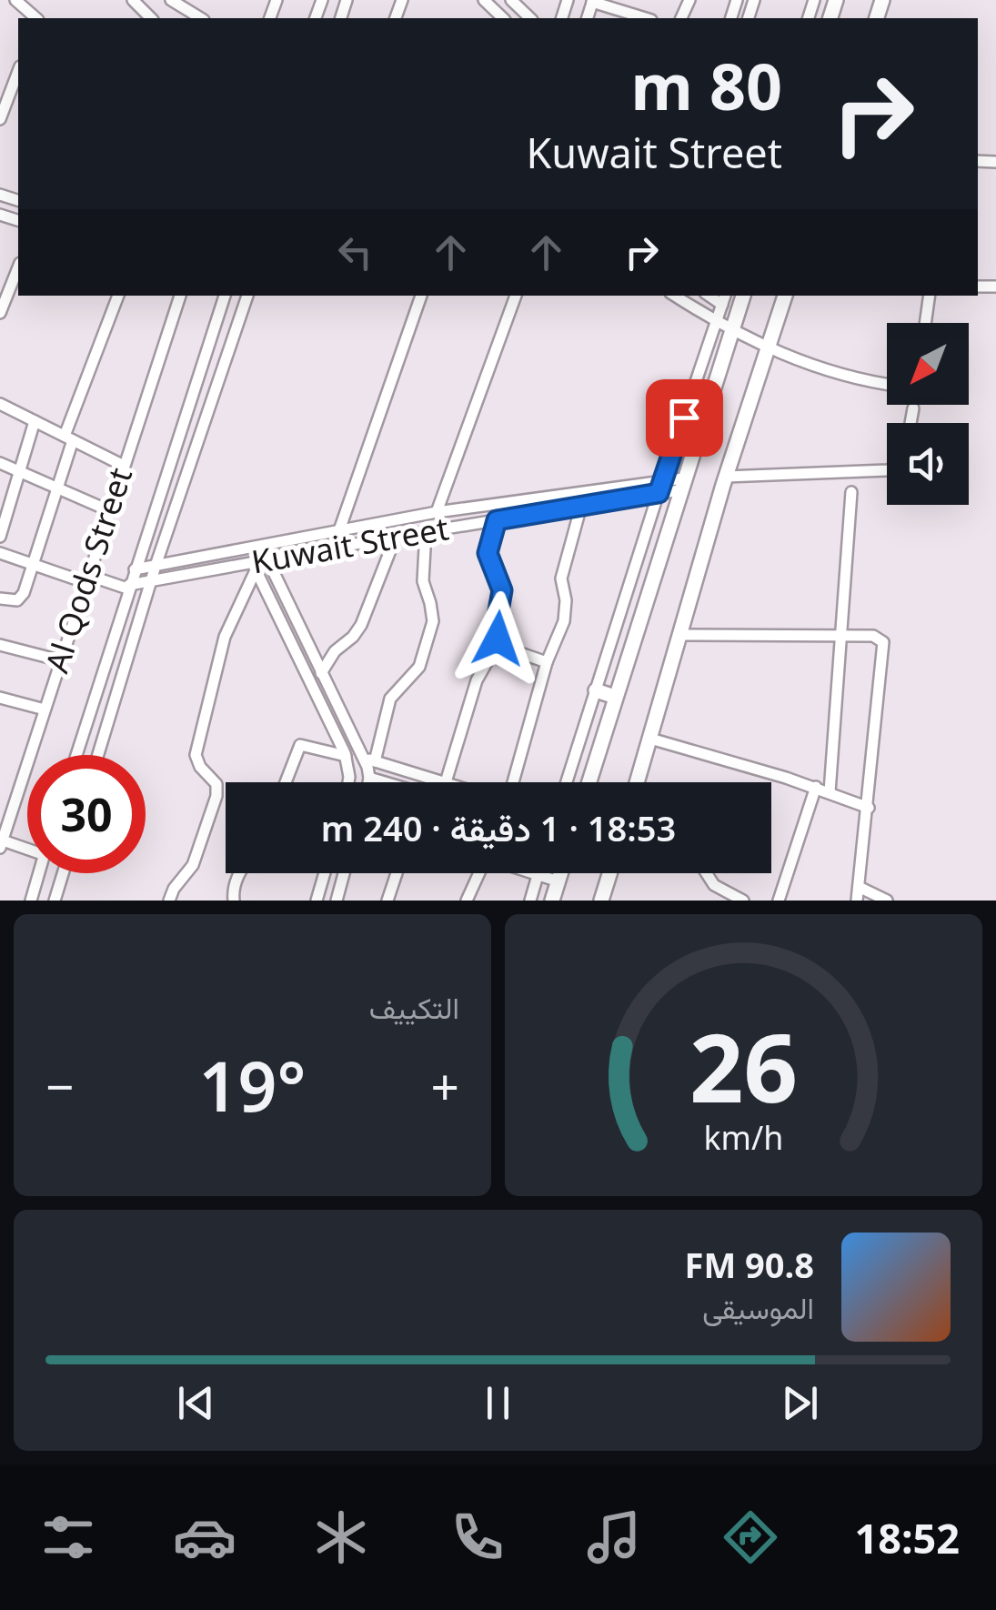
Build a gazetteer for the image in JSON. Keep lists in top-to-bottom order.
{
  "streets": {
    "street": ["Kuwait Street", "Al Qods Street"]
  },
  "crossings": [
    ["Kuwait Street", "Al Qods Street"]
  ],
  "north": "bottom left",
  "page": {
    "turn": ["80 m", "Kuwait Street"],
    "limit": "30",
    "trip": "18:53 · 1 دقيقة · 240 m",
    "tile": "التكييف",
    "heat": ["−", "19°", "+"],
    "song": ["90.8 FM", "الموسيقى"],
    "tabs": "18:52",
    "gauge": ["26", "km/h"]
  }
}
